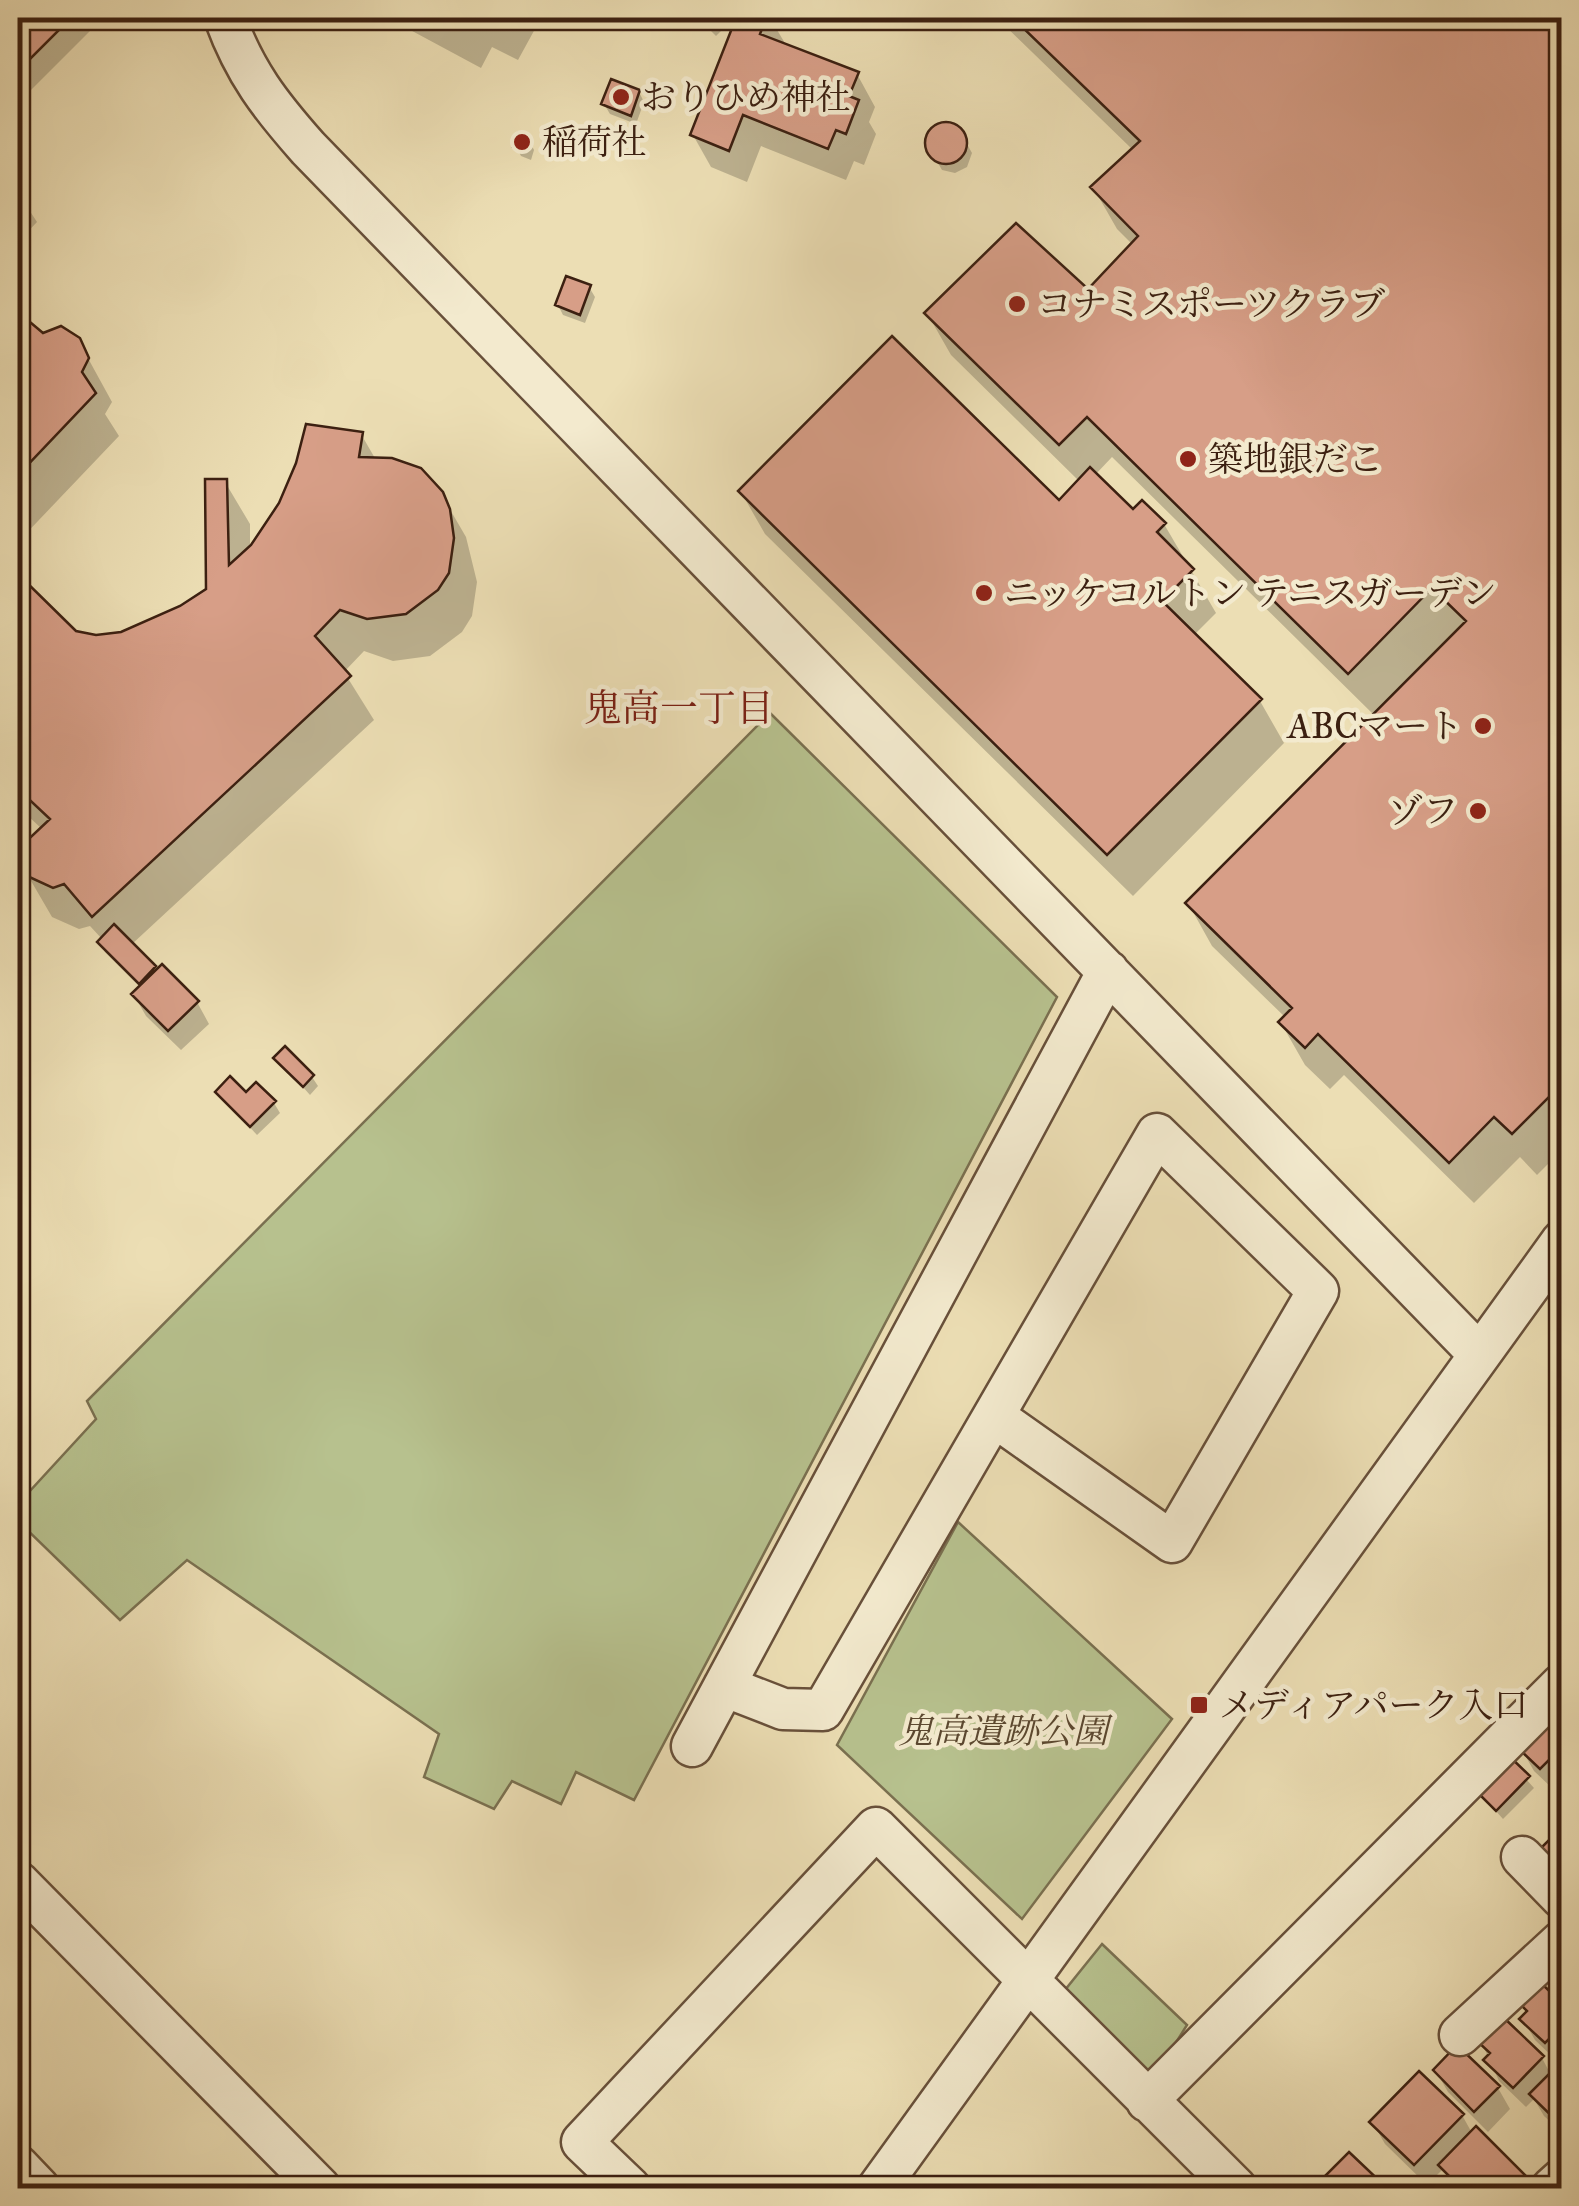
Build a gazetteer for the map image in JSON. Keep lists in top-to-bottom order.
{
  "districts": ["鬼高一丁目"],
  "parks": ["鬼高遺跡公園"],
  "places": {
    "other": [
      "おりひめ神社",
      "稲荷社",
      "コナミスポーツクラブ",
      "築地銀だこ",
      "ニッケコルトン テニスガーデン",
      "ABCマート",
      "ゾフ"
    ],
    "transit": ["メディアパーク入口"]
  }
}
